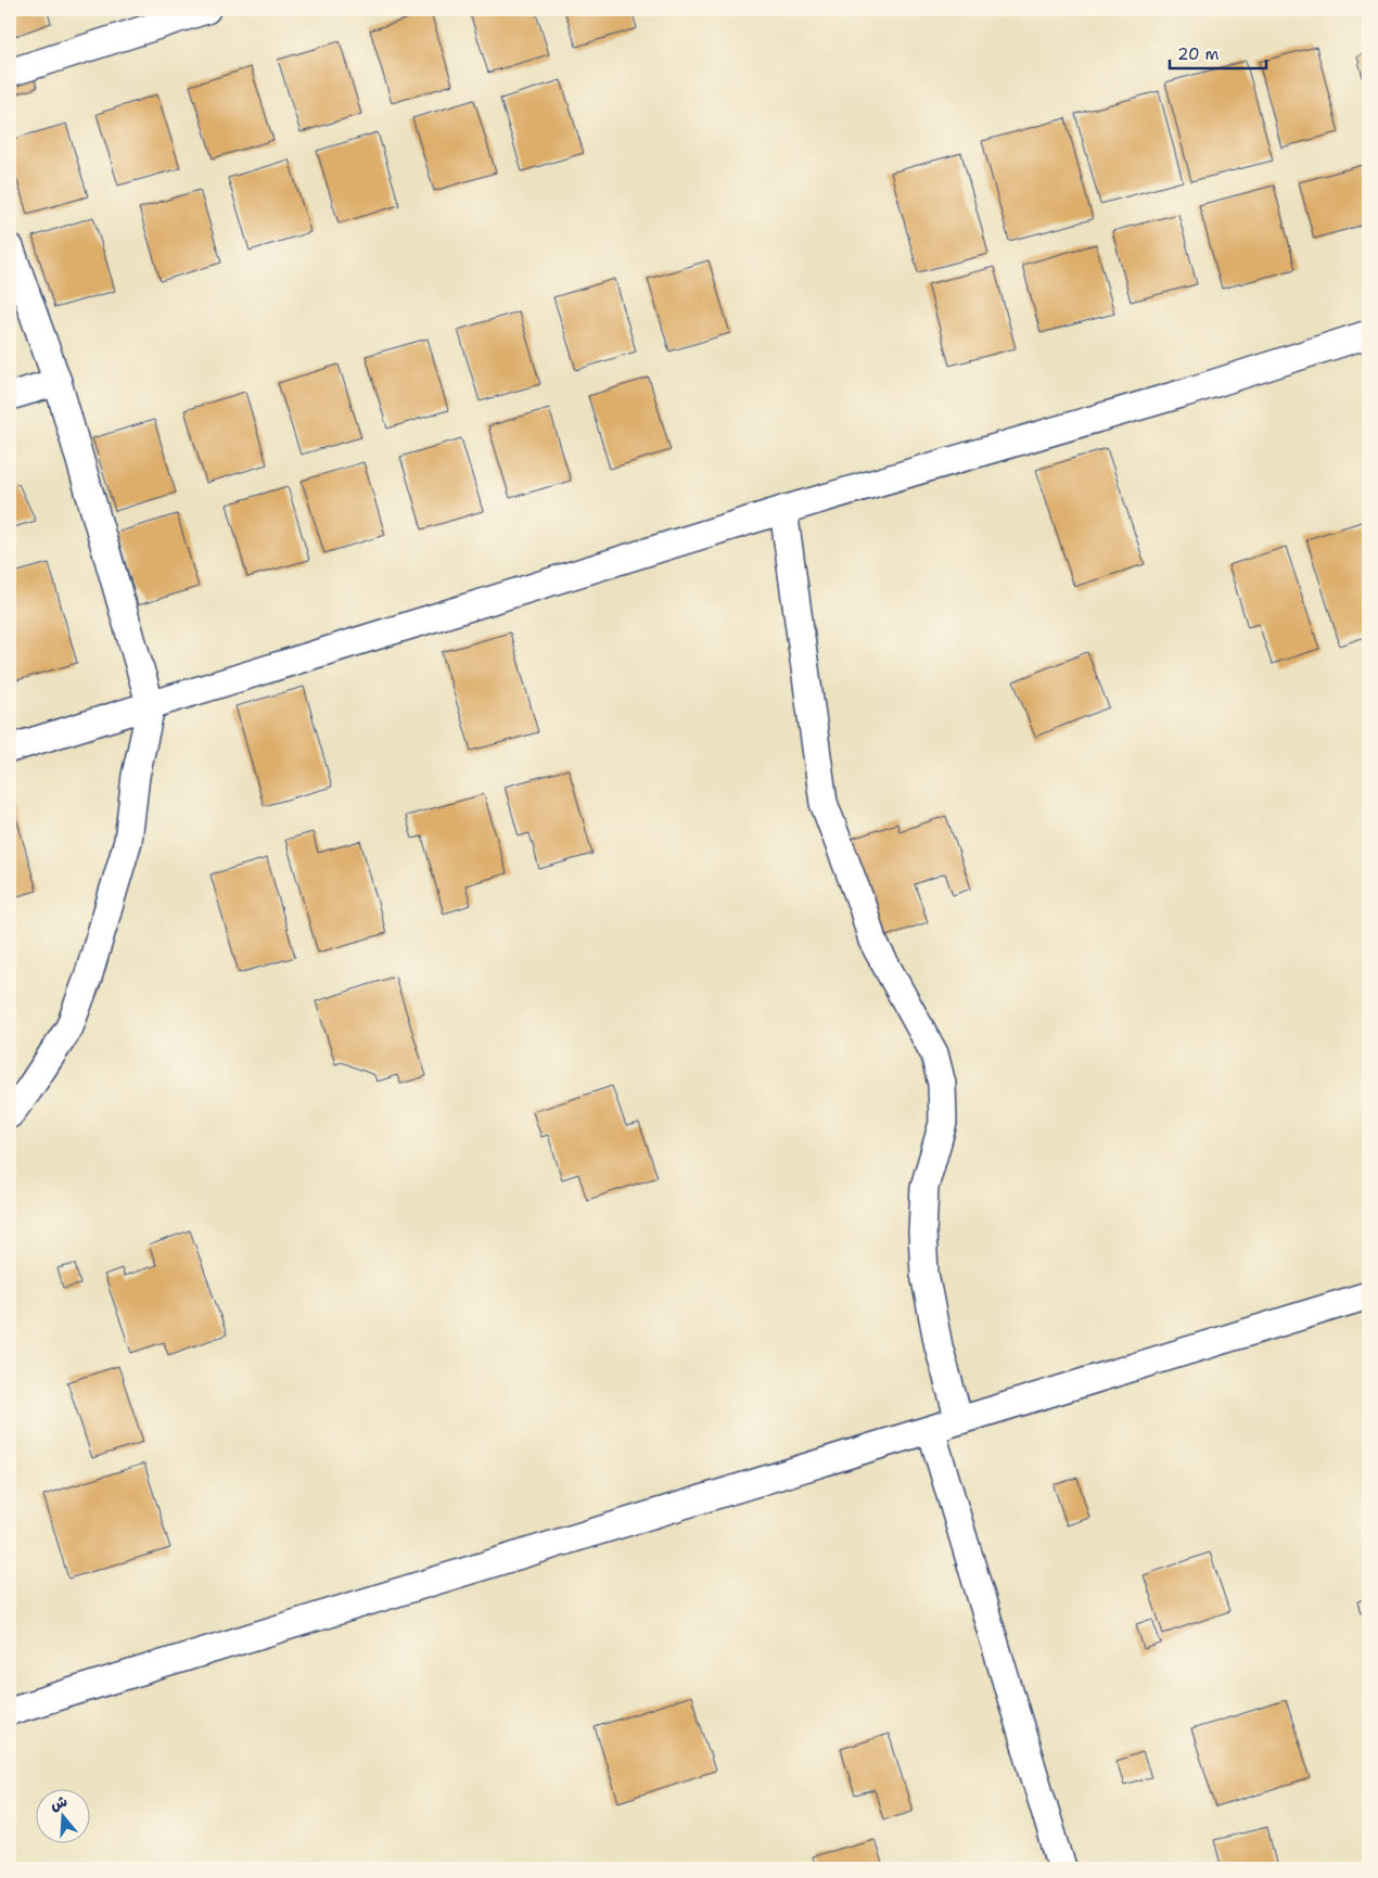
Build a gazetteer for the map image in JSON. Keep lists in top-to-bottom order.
{
  "scale_bar": "20 m",
  "north": "top"
}
